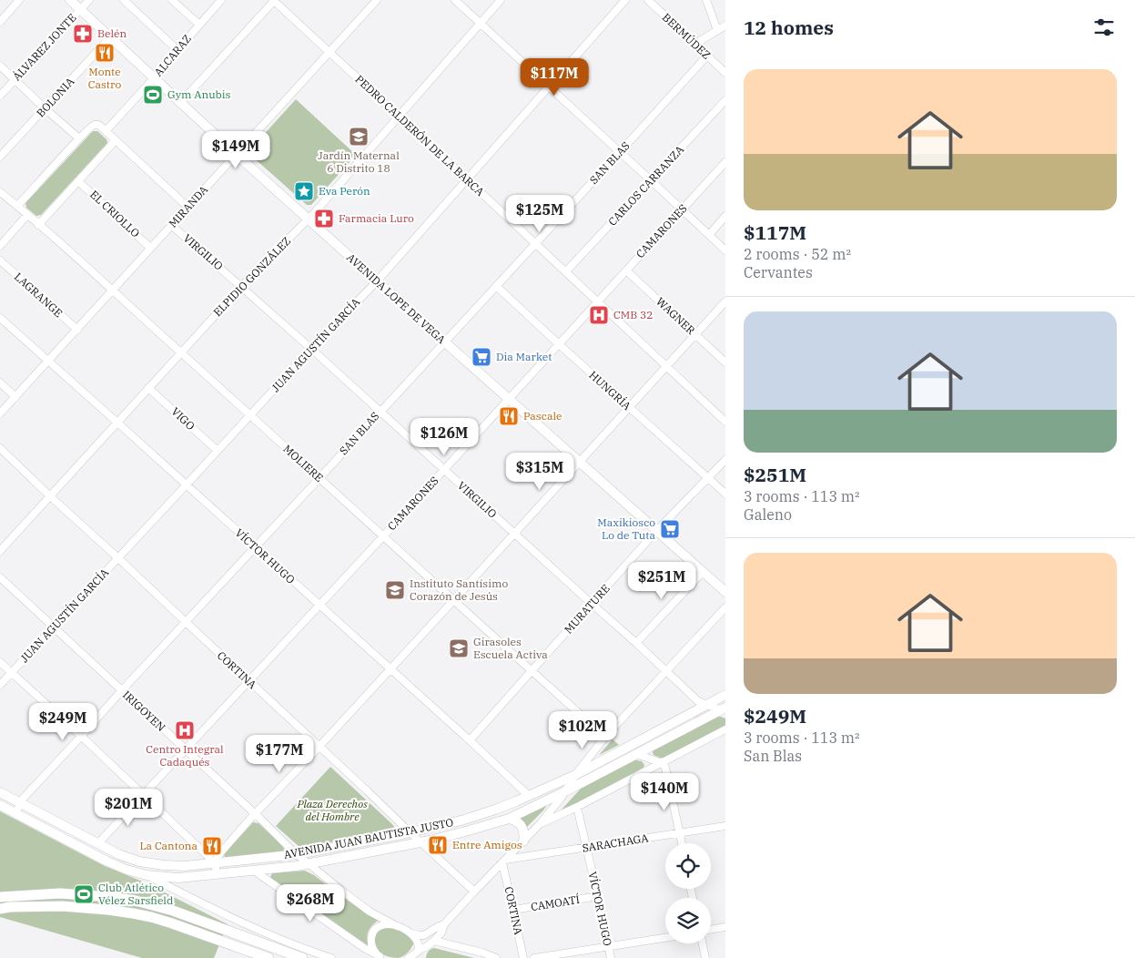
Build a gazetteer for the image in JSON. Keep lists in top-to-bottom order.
{
  "streets": {
    "main road": ["AVENIDA LOPE DE VEGA", "AVENIDA JUAN BAUTISTA JUSTO"],
    "street": [
      "BERMÚDEZ",
      "ÁLVAREZ JONTE",
      "ALCARAZ",
      "BOLONIA",
      "PEDRO CALDERÓN DE LA BARCA",
      "SAN BLAS",
      "CARLOS CARRANZA",
      "MIRANDA",
      "EL CRIOLLO",
      "CAMARONES",
      "VIRGILIO",
      "ELPIDIO GONZÁLEZ",
      "LAGRANGE",
      "WAGNER",
      "JUAN AGUSTÍN GARCÍA",
      "HUNGRÍA",
      "VIGO",
      "MOLIERE",
      "VÍCTOR HUGO",
      "MURATURE",
      "CORTINA",
      "IRIGOYEN",
      "SARACHAGA",
      "CAMOATÍ"
    ]
  },
  "crossings": [
    ["BERMÚDEZ", "SAN BLAS"],
    ["ÁLVAREZ JONTE", "AVENIDA LOPE DE VEGA"],
    ["ALCARAZ", "AVENIDA LOPE DE VEGA"],
    ["BOLONIA", "AVENIDA LOPE DE VEGA"],
    ["PEDRO CALDERÓN DE LA BARCA", "SAN BLAS"],
    ["PEDRO CALDERÓN DE LA BARCA", "CARLOS CARRANZA"],
    ["PEDRO CALDERÓN DE LA BARCA", "MIRANDA"],
    ["PEDRO CALDERÓN DE LA BARCA", "CAMARONES"],
    ["PEDRO CALDERÓN DE LA BARCA", "ELPIDIO GONZÁLEZ"],
    ["PEDRO CALDERÓN DE LA BARCA", "JUAN AGUSTÍN GARCÍA"],
    ["SAN BLAS", "VIRGILIO"],
    ["SAN BLAS", "AVENIDA LOPE DE VEGA"],
    ["SAN BLAS", "HUNGRÍA"],
    ["SAN BLAS", "MOLIERE"],
    ["SAN BLAS", "VÍCTOR HUGO"],
    ["SAN BLAS", "CORTINA"],
    ["SAN BLAS", "IRIGOYEN"],
    ["SAN BLAS", "AVENIDA JUAN BAUTISTA JUSTO"],
    ["MIRANDA", "EL CRIOLLO"],
    ["MIRANDA", "VIRGILIO"],
    ["MIRANDA", "LAGRANGE"],
    ["MIRANDA", "AVENIDA LOPE DE VEGA"],
    ["MIRANDA", "MOLIERE"],
    ["MIRANDA", "VÍCTOR HUGO"],
    ["CAMARONES", "VIRGILIO"],
    ["CAMARONES", "AVENIDA LOPE DE VEGA"],
    ["CAMARONES", "WAGNER"],
    ["CAMARONES", "HUNGRÍA"],
    ["CAMARONES", "MOLIERE"],
    ["CAMARONES", "VÍCTOR HUGO"],
    ["CAMARONES", "CORTINA"],
    ["CAMARONES", "IRIGOYEN"],
    ["CAMARONES", "AVENIDA JUAN BAUTISTA JUSTO"],
    ["VIRGILIO", "ELPIDIO GONZÁLEZ"],
    ["VIRGILIO", "JUAN AGUSTÍN GARCÍA"],
    ["VIRGILIO", "MURATURE"],
    ["VIRGILIO", "AVENIDA JUAN BAUTISTA JUSTO"],
    ["ELPIDIO GONZÁLEZ", "AVENIDA LOPE DE VEGA"],
    ["ELPIDIO GONZÁLEZ", "VIGO"],
    ["ELPIDIO GONZÁLEZ", "MOLIERE"],
    ["ELPIDIO GONZÁLEZ", "VÍCTOR HUGO"],
    ["ELPIDIO GONZÁLEZ", "CORTINA"],
    ["AVENIDA LOPE DE VEGA", "JUAN AGUSTÍN GARCÍA"],
    ["AVENIDA LOPE DE VEGA", "MURATURE"],
    ["JUAN AGUSTÍN GARCÍA", "VIGO"],
    ["JUAN AGUSTÍN GARCÍA", "MOLIERE"],
    ["JUAN AGUSTÍN GARCÍA", "VÍCTOR HUGO"],
    ["JUAN AGUSTÍN GARCÍA", "CORTINA"],
    ["JUAN AGUSTÍN GARCÍA", "IRIGOYEN"],
    ["HUNGRÍA", "MURATURE"],
    ["MOLIERE", "MURATURE"],
    ["VÍCTOR HUGO", "MURATURE"],
    ["VÍCTOR HUGO", "AVENIDA JUAN BAUTISTA JUSTO"],
    ["VÍCTOR HUGO", "SARACHAGA"],
    ["VÍCTOR HUGO", "CAMOATÍ"],
    ["CORTINA", "AVENIDA JUAN BAUTISTA JUSTO"],
    ["CORTINA", "SARACHAGA"],
    ["CORTINA", "CAMOATÍ"],
    ["IRIGOYEN", "AVENIDA JUAN BAUTISTA JUSTO"]
  ],
  "parks": ["Plaza Derechos del Hombre"],
  "places": {
    "pharmacy": ["Belén", "Farmacia Luro"],
    "restaurant": [
      "Monte Castro",
      "Pascale",
      "Entre Amigos",
      "La Cantona"
    ],
    "sports": ["Gym Anubis", "Club Atlético Vélez Sarsfield"],
    "school or university": ["Jardín Maternal 6 Distrito 18", "Instituto Santísimo Corazón de Jesús", "Girasoles Escuela Activa"],
    "place": ["Eva Perón"],
    "hospital": ["CMB 32", "Centro Integral Cadaqués"],
    "supermarket": ["Dia Market", "Maxikiosco Lo de Tuta"]
  },
  "page": {
    "heading": "12 homes",
    "list": [
      {
        "name": "$117M",
        "note": "2 rooms · 52 m² · Cervantes"
      },
      {
        "name": "$251M",
        "note": "3 rooms · 113 m² · Galeno"
      },
      {
        "name": "$249M",
        "note": "3 rooms · 113 m² · San Blas"
      }
    ],
    "price": [
      "$117M",
      "$149M",
      "$125M",
      "$126M",
      "$315M",
      "$251M",
      "$249M",
      "$102M",
      "$177M",
      "$140M",
      "$201M",
      "$268M"
    ]
  }
}
